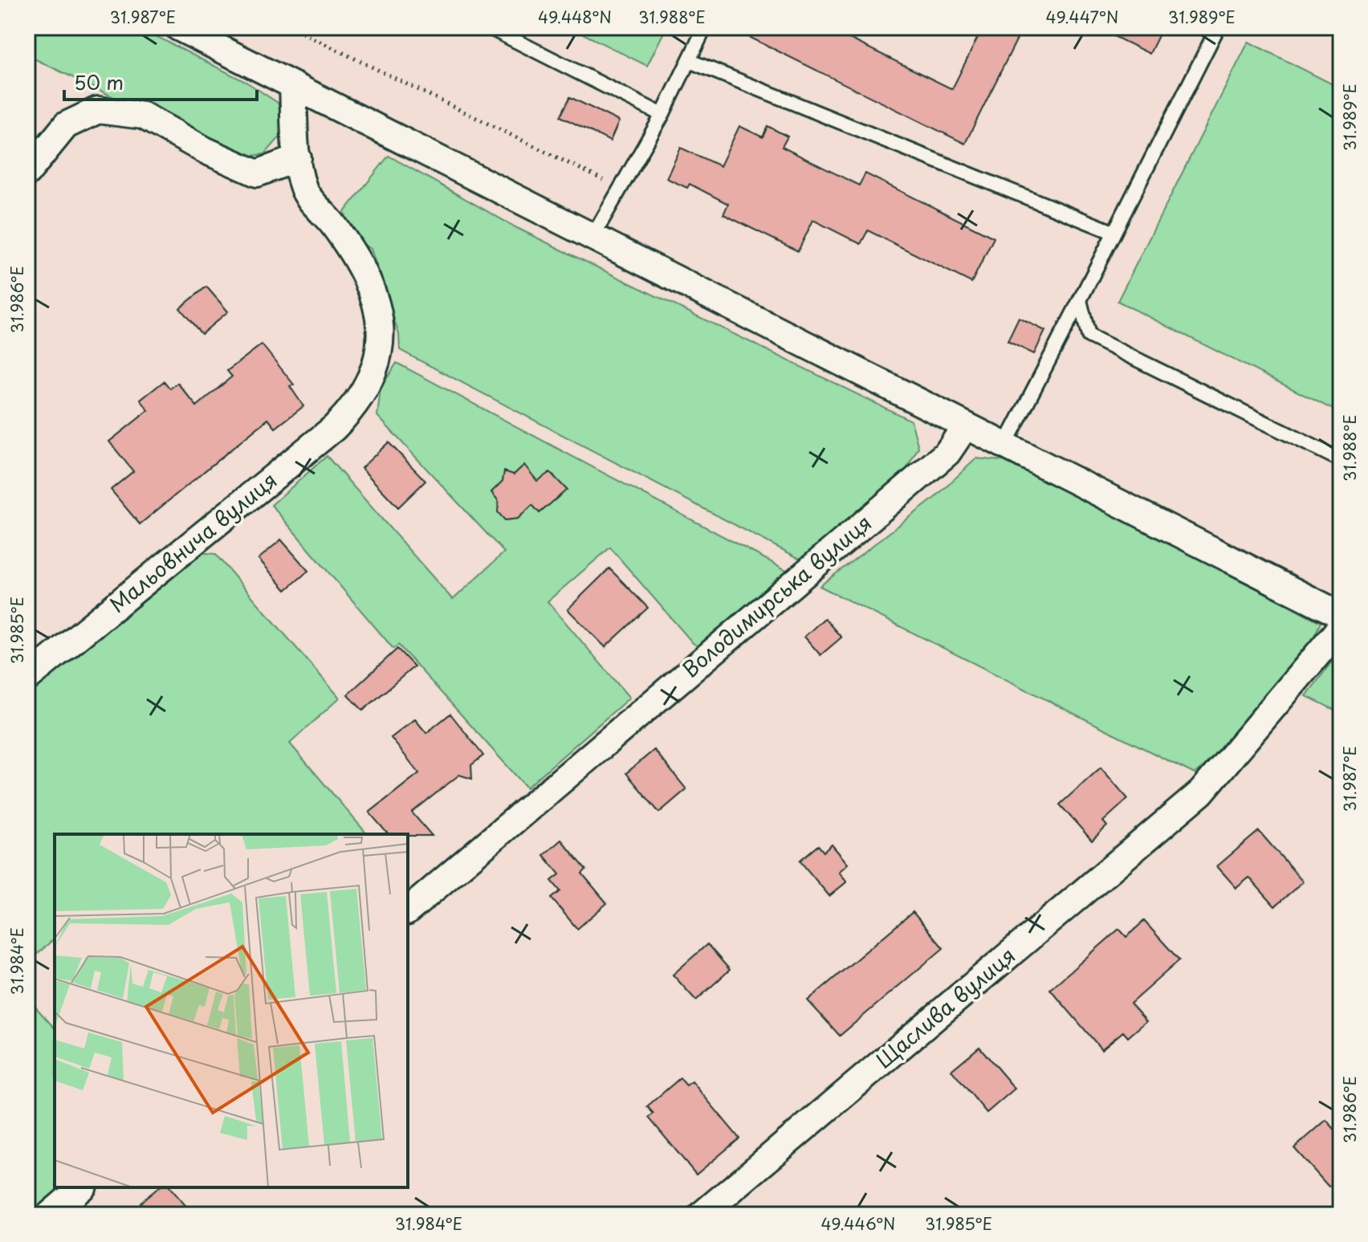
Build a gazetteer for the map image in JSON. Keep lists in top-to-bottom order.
{
  "streets": {
    "street": ["Мальовнича вулиця", "Володимирська вулиця", "Щаслива вулиця"]
  },
  "scale_bar": "50 m",
  "coordinates": [
    "31.987°E",
    "49.448°N",
    "31.988°E",
    "49.447°N",
    "31.989°E",
    "31.986°E",
    "31.985°E",
    "31.984°E",
    "49.446°N"
  ]
}
